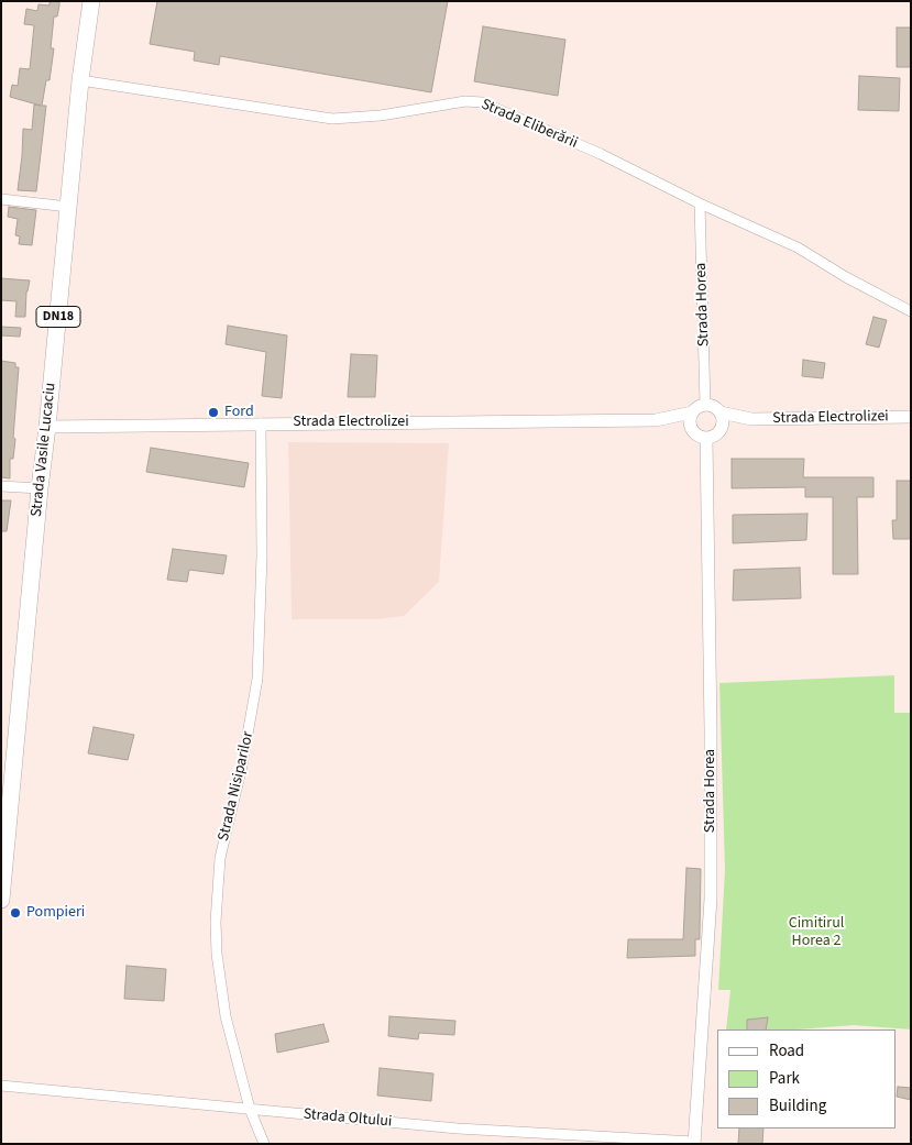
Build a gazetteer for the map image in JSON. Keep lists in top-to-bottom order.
{
  "streets": {
    "main road": ["DN18", "Strada Vasile Lucaciu"],
    "street": [
      "Strada Eliberării",
      "Strada Horea",
      "Strada Electrolizei",
      "Strada Nisiparilor",
      "Strada Oltului"
    ]
  },
  "crossings": [
    ["Strada Eliberării", "Strada Horea"],
    ["Strada Eliberării", "Strada Vasile Lucaciu"],
    ["Strada Horea", "Strada Electrolizei"],
    ["Strada Horea", "Strada Oltului"],
    ["Strada Electrolizei", "Strada Vasile Lucaciu"],
    ["Strada Electrolizei", "Strada Nisiparilor"],
    ["Strada Nisiparilor", "Strada Oltului"]
  ],
  "parks": ["Cimitirul Horea 2"],
  "places": ["Ford", "Pompieri"],
  "legend": ["Road", "Park", "Building"]
}
